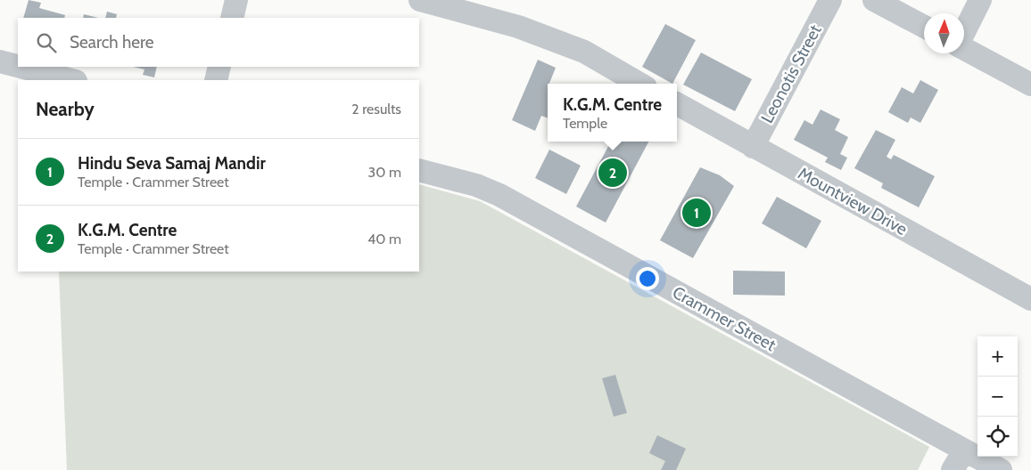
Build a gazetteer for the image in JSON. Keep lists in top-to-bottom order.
{
  "streets": {
    "street": ["Leonotis Street", "Mountview Drive", "Crammer Street"]
  },
  "crossings": [
    ["Leonotis Street", "Mountview Drive"]
  ],
  "north": "top",
  "page": {
    "search": "Search here",
    "heading": ["Nearby", "2 results"],
    "popup": ["K.G.M. Centre", "Temple"],
    "list": [
      {
        "mark": "1",
        "name": "Hindu Seva Samaj Mandir",
        "note": "Temple · Crammer Street",
        "value": "30 m"
      },
      {
        "mark": "2",
        "name": "K.G.M. Centre",
        "note": "Temple · Crammer Street",
        "value": "40 m"
      }
    ],
    "pins": ["2", "1"],
    "map_buttons": ["+", "−"]
  }
}
